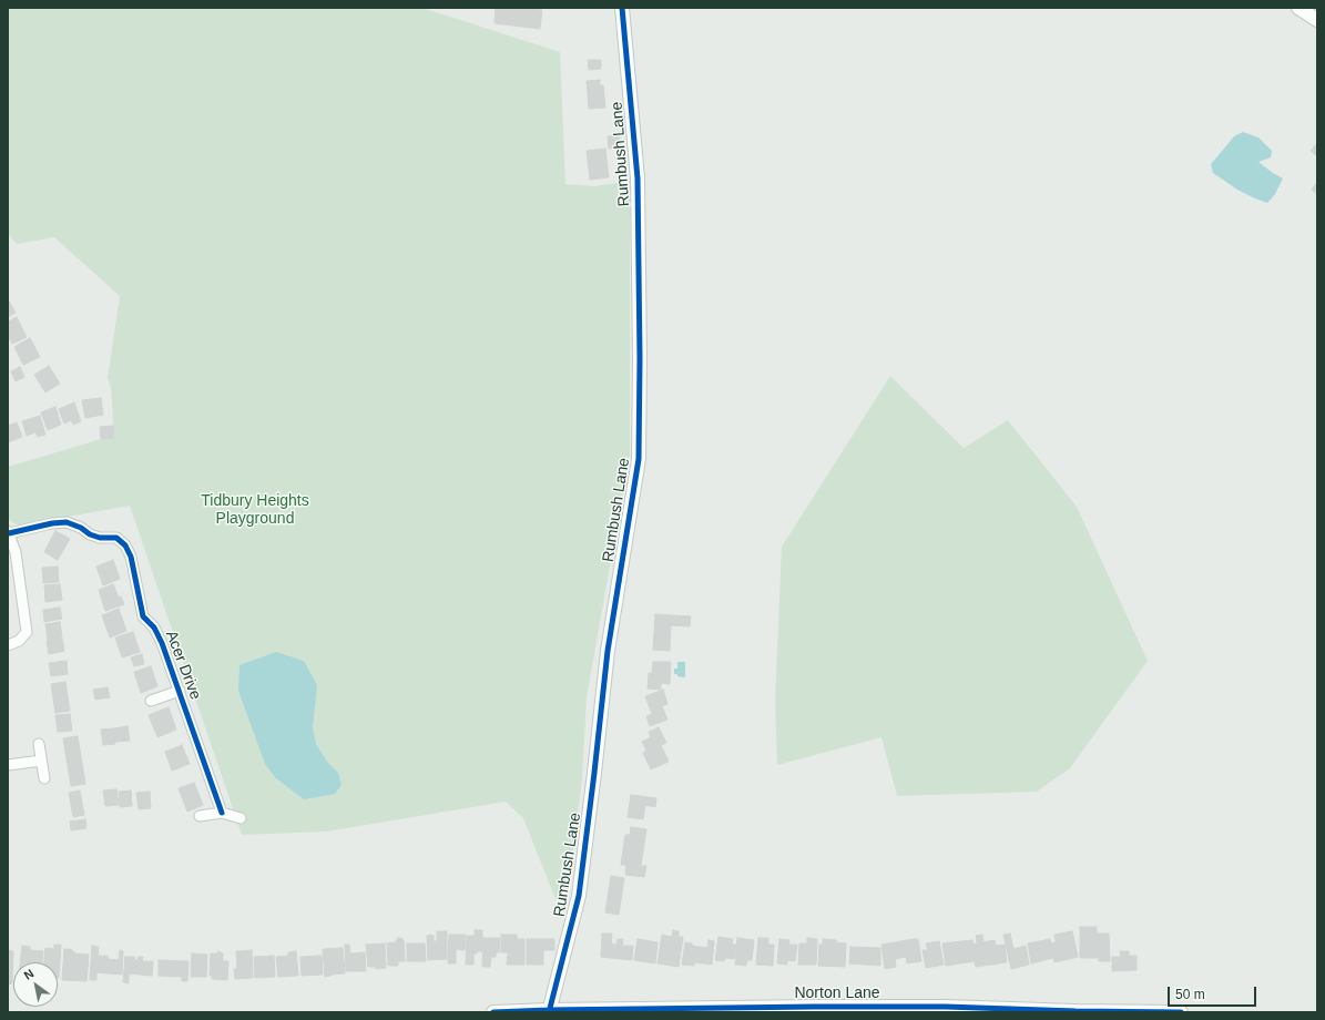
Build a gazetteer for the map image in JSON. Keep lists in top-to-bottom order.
{
  "streets": {
    "street": ["Rumbush Lane", "Acer Drive", "Norton Lane"]
  },
  "crossings": [
    ["Rumbush Lane", "Norton Lane"]
  ],
  "parks": ["Tidbury Heights Playground"],
  "scale_bar": "50 m",
  "north": "top left"
}
